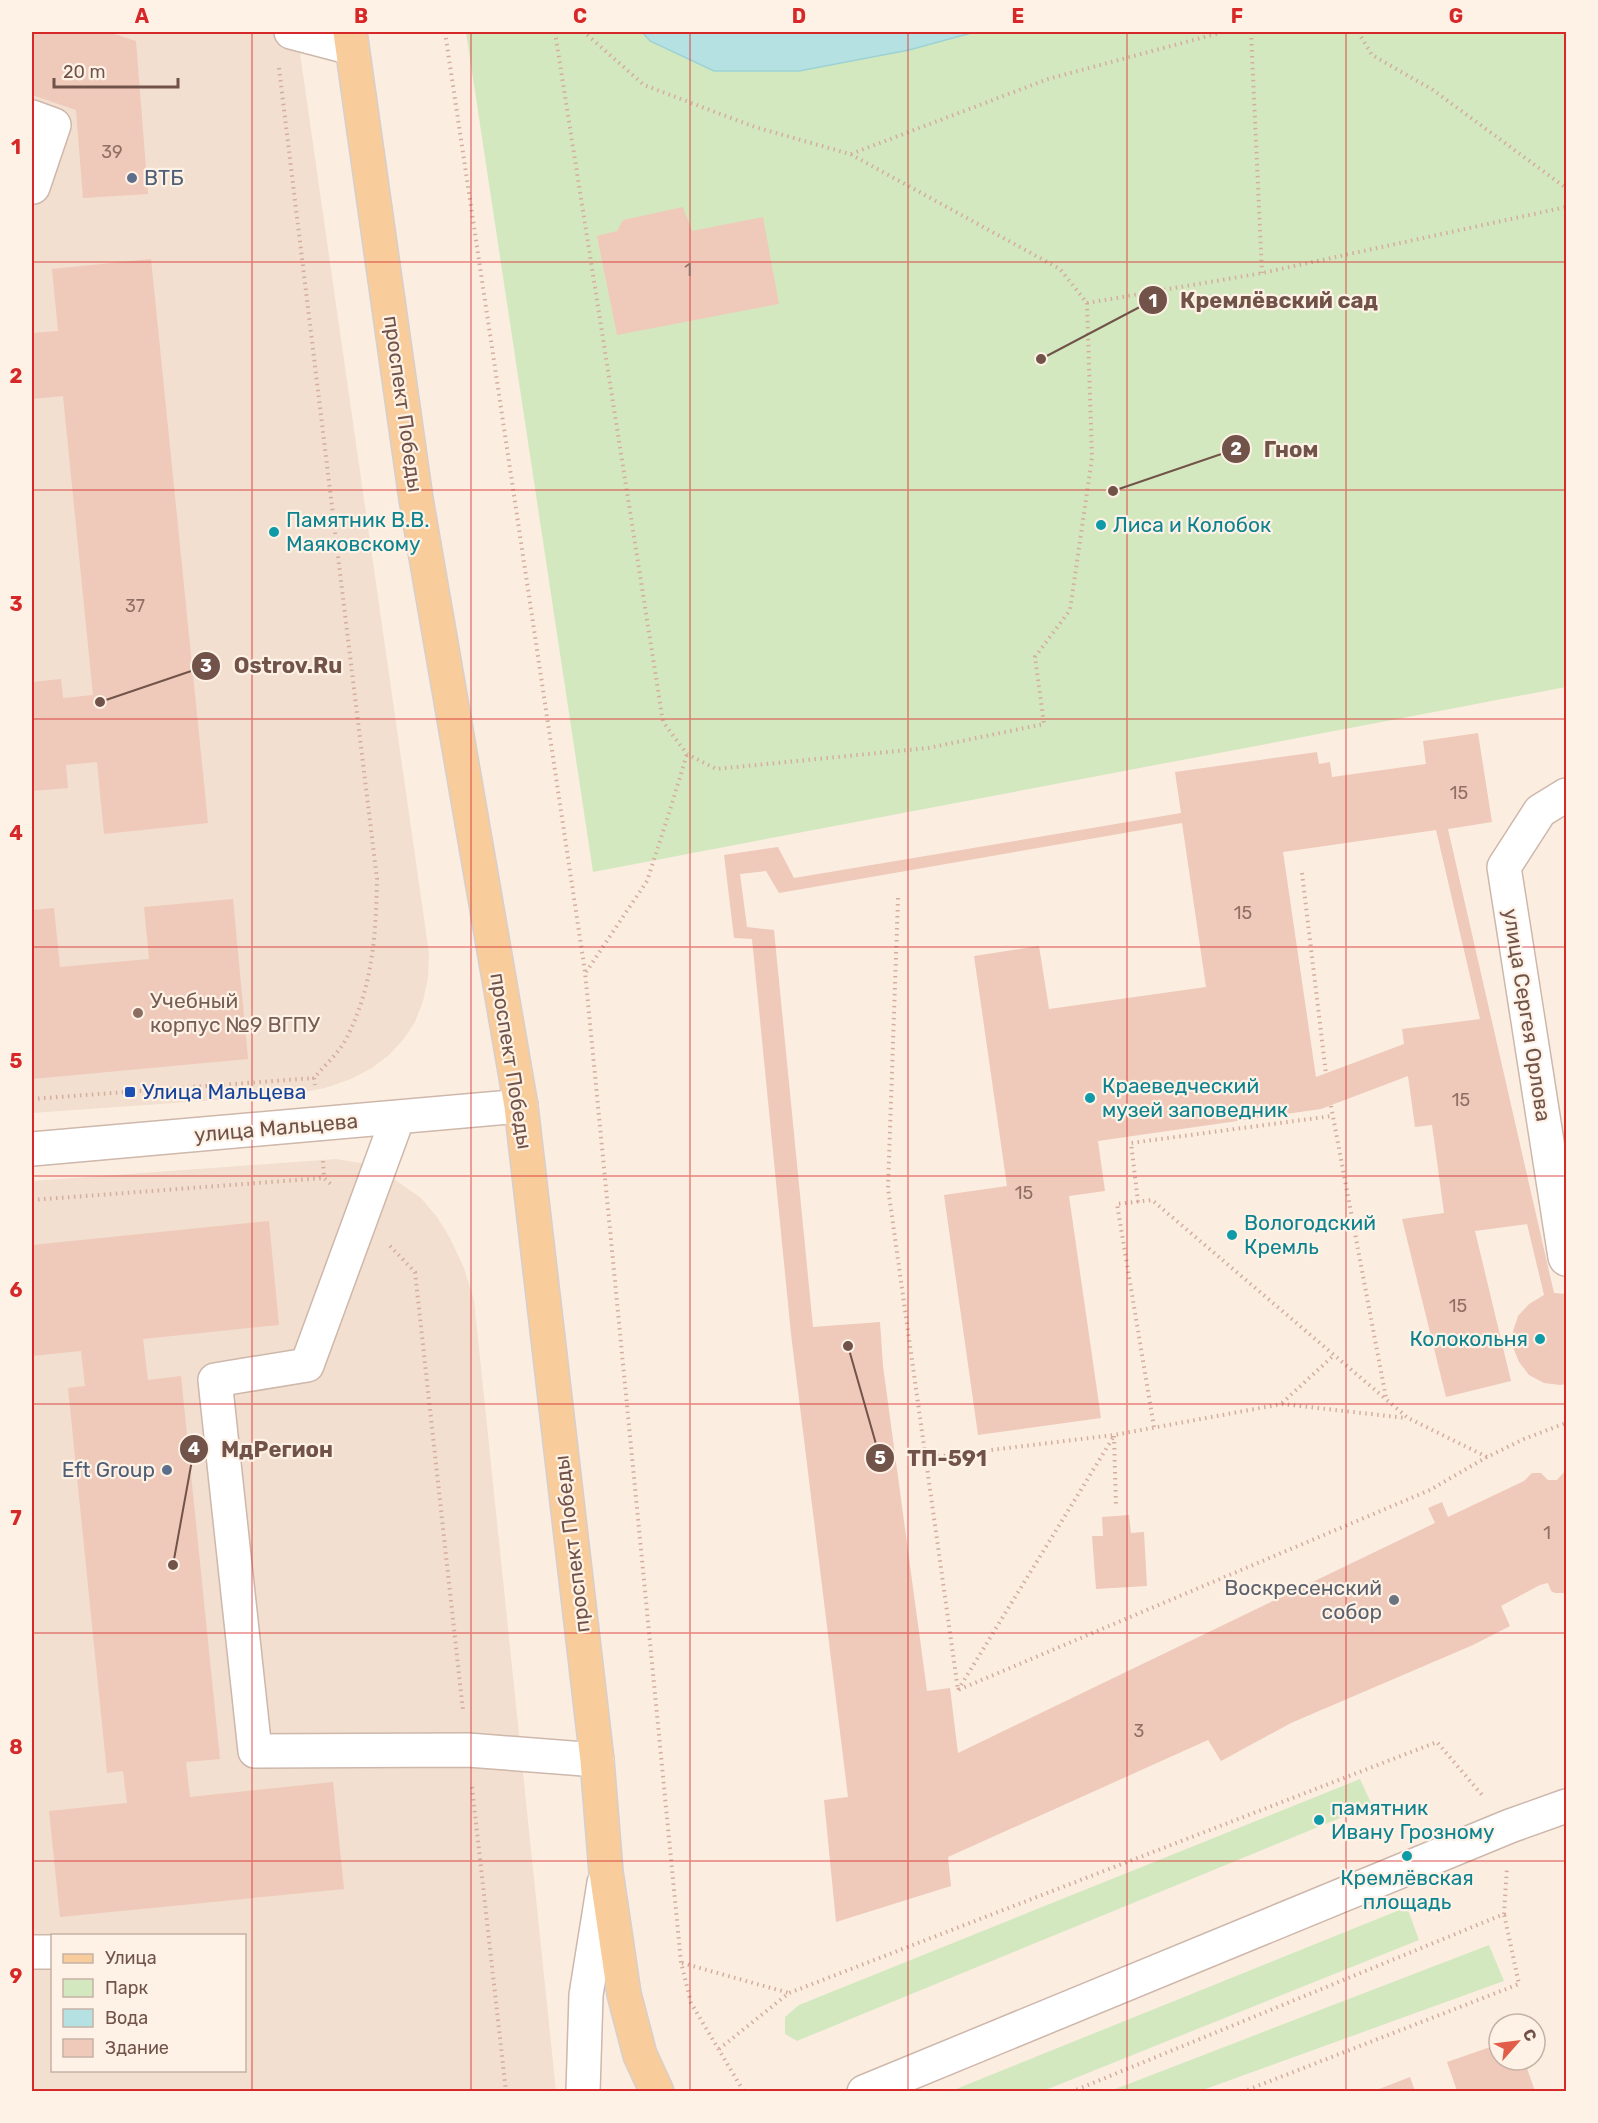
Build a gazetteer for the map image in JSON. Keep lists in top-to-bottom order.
{
  "streets": {
    "main road": ["проспект Победы"],
    "street": ["улица Сергея Орлова", "улица Мальцева"]
  },
  "crossings": [
    ["проспект Победы", "улица Мальцева"]
  ],
  "places": {
    "other": [
      "ВТБ",
      "Кремлёвский сад",
      "Гном",
      "Лиса и Колобок",
      "Памятник В.В. Маяковскому",
      "Ostrov.Ru",
      "Учебный корпус №9 ВГПУ",
      "Краеведческий музей заповедник",
      "Вологодский Кремль",
      "Колокольня",
      "ТП-591",
      "Eft Group",
      "МдРегион",
      "Воскресенский собор",
      "памятник Ивану Грозному",
      "Кремлёвская площадь"
    ],
    "transit": ["Улица Мальцева"]
  },
  "house_numbers": [
    "39",
    "1",
    "37",
    "15",
    "15",
    "15",
    "15",
    "15",
    "1",
    "3"
  ],
  "legend": [
    "Улица",
    "Парк",
    "Вода",
    "Здание"
  ],
  "scale_bar": "20 m",
  "north": "top right",
  "grid": {
    "columns": [
      "A",
      "B",
      "C",
      "D",
      "E",
      "F",
      "G"
    ],
    "rows": [
      "1",
      "2",
      "3",
      "4",
      "5",
      "6",
      "7",
      "8",
      "9"
    ]
  }
}
